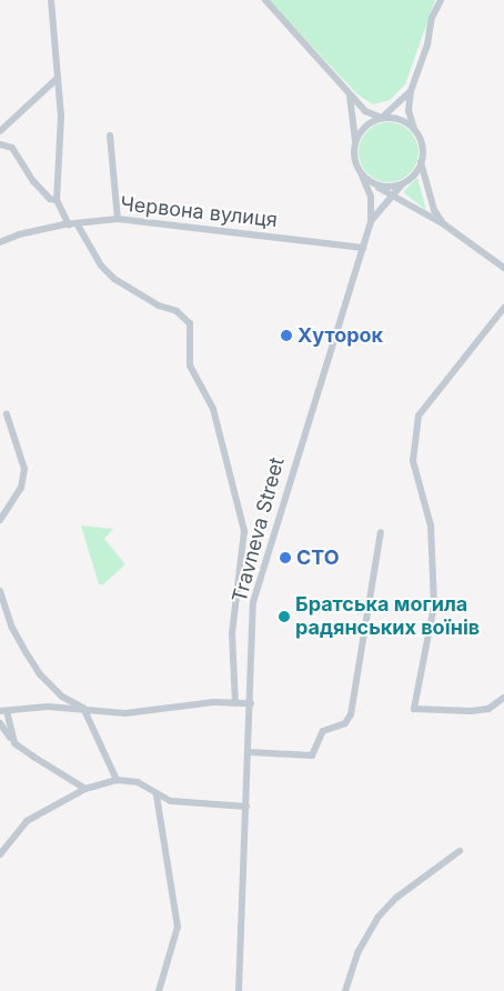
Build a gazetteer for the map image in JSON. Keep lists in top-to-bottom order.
{
  "streets": {
    "street": ["Червона вулиця", "Travneva Street"]
  },
  "crossings": [
    ["Червона вулиця", "Travneva Street"]
  ],
  "places": ["Хуторок", "СТО", "Братська могила радянських воїнів"]
}
